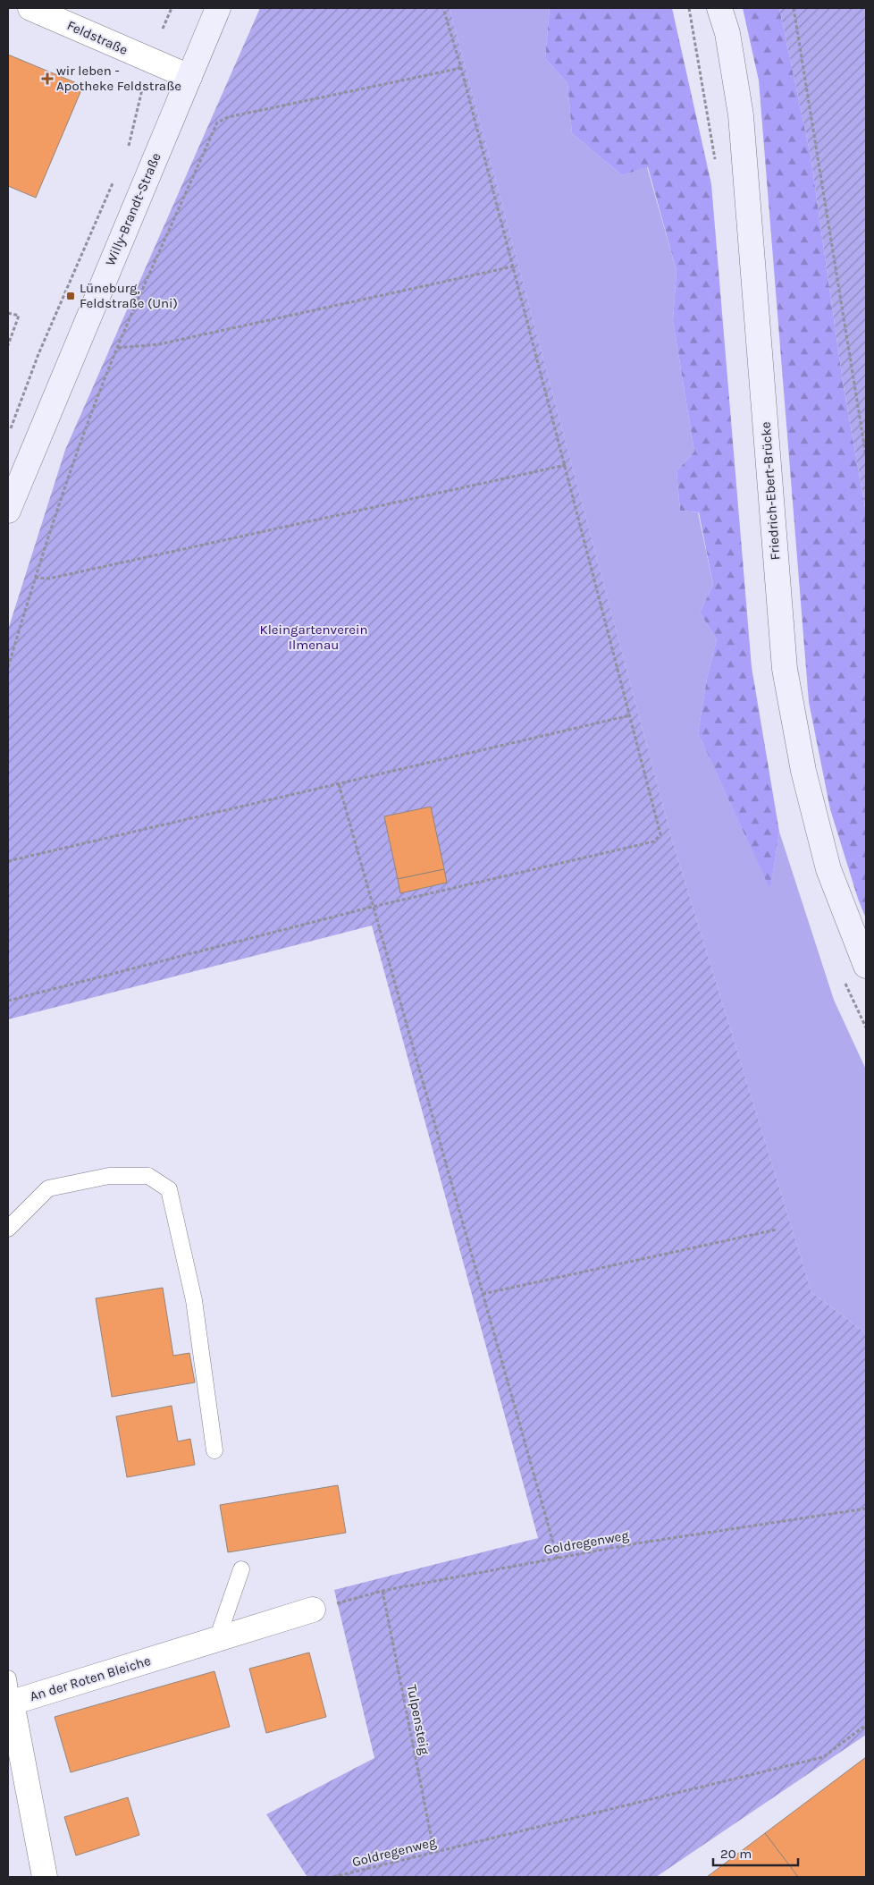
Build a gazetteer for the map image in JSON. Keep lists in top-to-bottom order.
{
  "streets": {
    "main road": ["Willy-Brandt-Straße", "Friedrich-Ebert-Brücke"],
    "street": ["Feldstraße", "An der Roten Bleiche"],
    "path": ["Goldregenweg", "Tulpensteig"]
  },
  "crossings": [
    ["Feldstraße", "Willy-Brandt-Straße"],
    ["Goldregenweg", "An der Roten Bleiche"],
    ["Goldregenweg", "Tulpensteig"]
  ],
  "parks": ["Kleingartenverein Ilmenau"],
  "places": {
    "health": ["wir leben - Apotheke Feldstraße"],
    "transit": ["Lüneburg, Feldstraße (Uni)"]
  },
  "scale_bar": "20 m"
}
